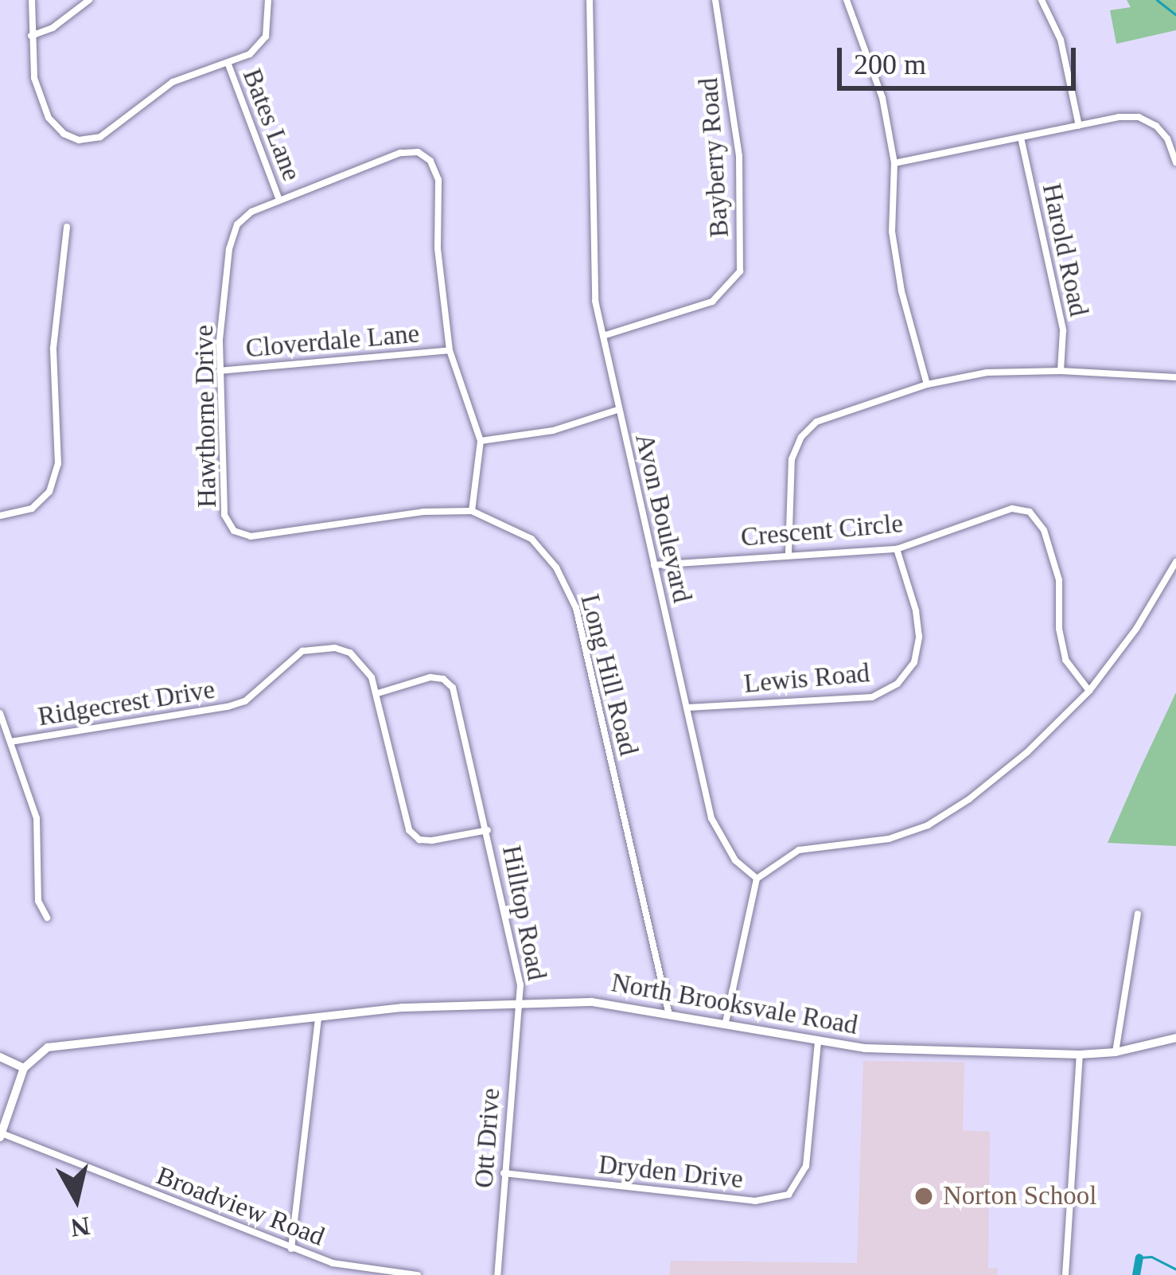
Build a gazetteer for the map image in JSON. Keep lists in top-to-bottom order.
{
  "streets": {
    "main road": ["North Brooksvale Road"],
    "street": [
      "Bates Lane",
      "Bayberry Road",
      "Harold Road",
      "Cloverdale Lane",
      "Hawthorne Drive",
      "Avon Boulevard",
      "Crescent Circle",
      "Long Hill Road",
      "Lewis Road",
      "Ridgecrest Drive",
      "Hilltop Road",
      "Ott Drive",
      "Dryden Drive",
      "Broadview Road"
    ]
  },
  "crossings": [
    ["Bates Lane", "Hawthorne Drive"],
    ["Bayberry Road", "Avon Boulevard"],
    ["Cloverdale Lane", "Hawthorne Drive"],
    ["Hawthorne Drive", "Long Hill Road"],
    ["Avon Boulevard", "Crescent Circle"],
    ["Avon Boulevard", "Lewis Road"],
    ["Crescent Circle", "Lewis Road"],
    ["Long Hill Road", "North Brooksvale Road"],
    ["Ridgecrest Drive", "Hilltop Road"],
    ["Hilltop Road", "North Brooksvale Road"],
    ["Hilltop Road", "Ott Drive"],
    ["North Brooksvale Road", "Ott Drive"],
    ["North Brooksvale Road", "Dryden Drive"],
    ["Ott Drive", "Dryden Drive"]
  ],
  "places": ["Norton School"],
  "scale_bar": "200 m",
  "north": "bottom"
}
